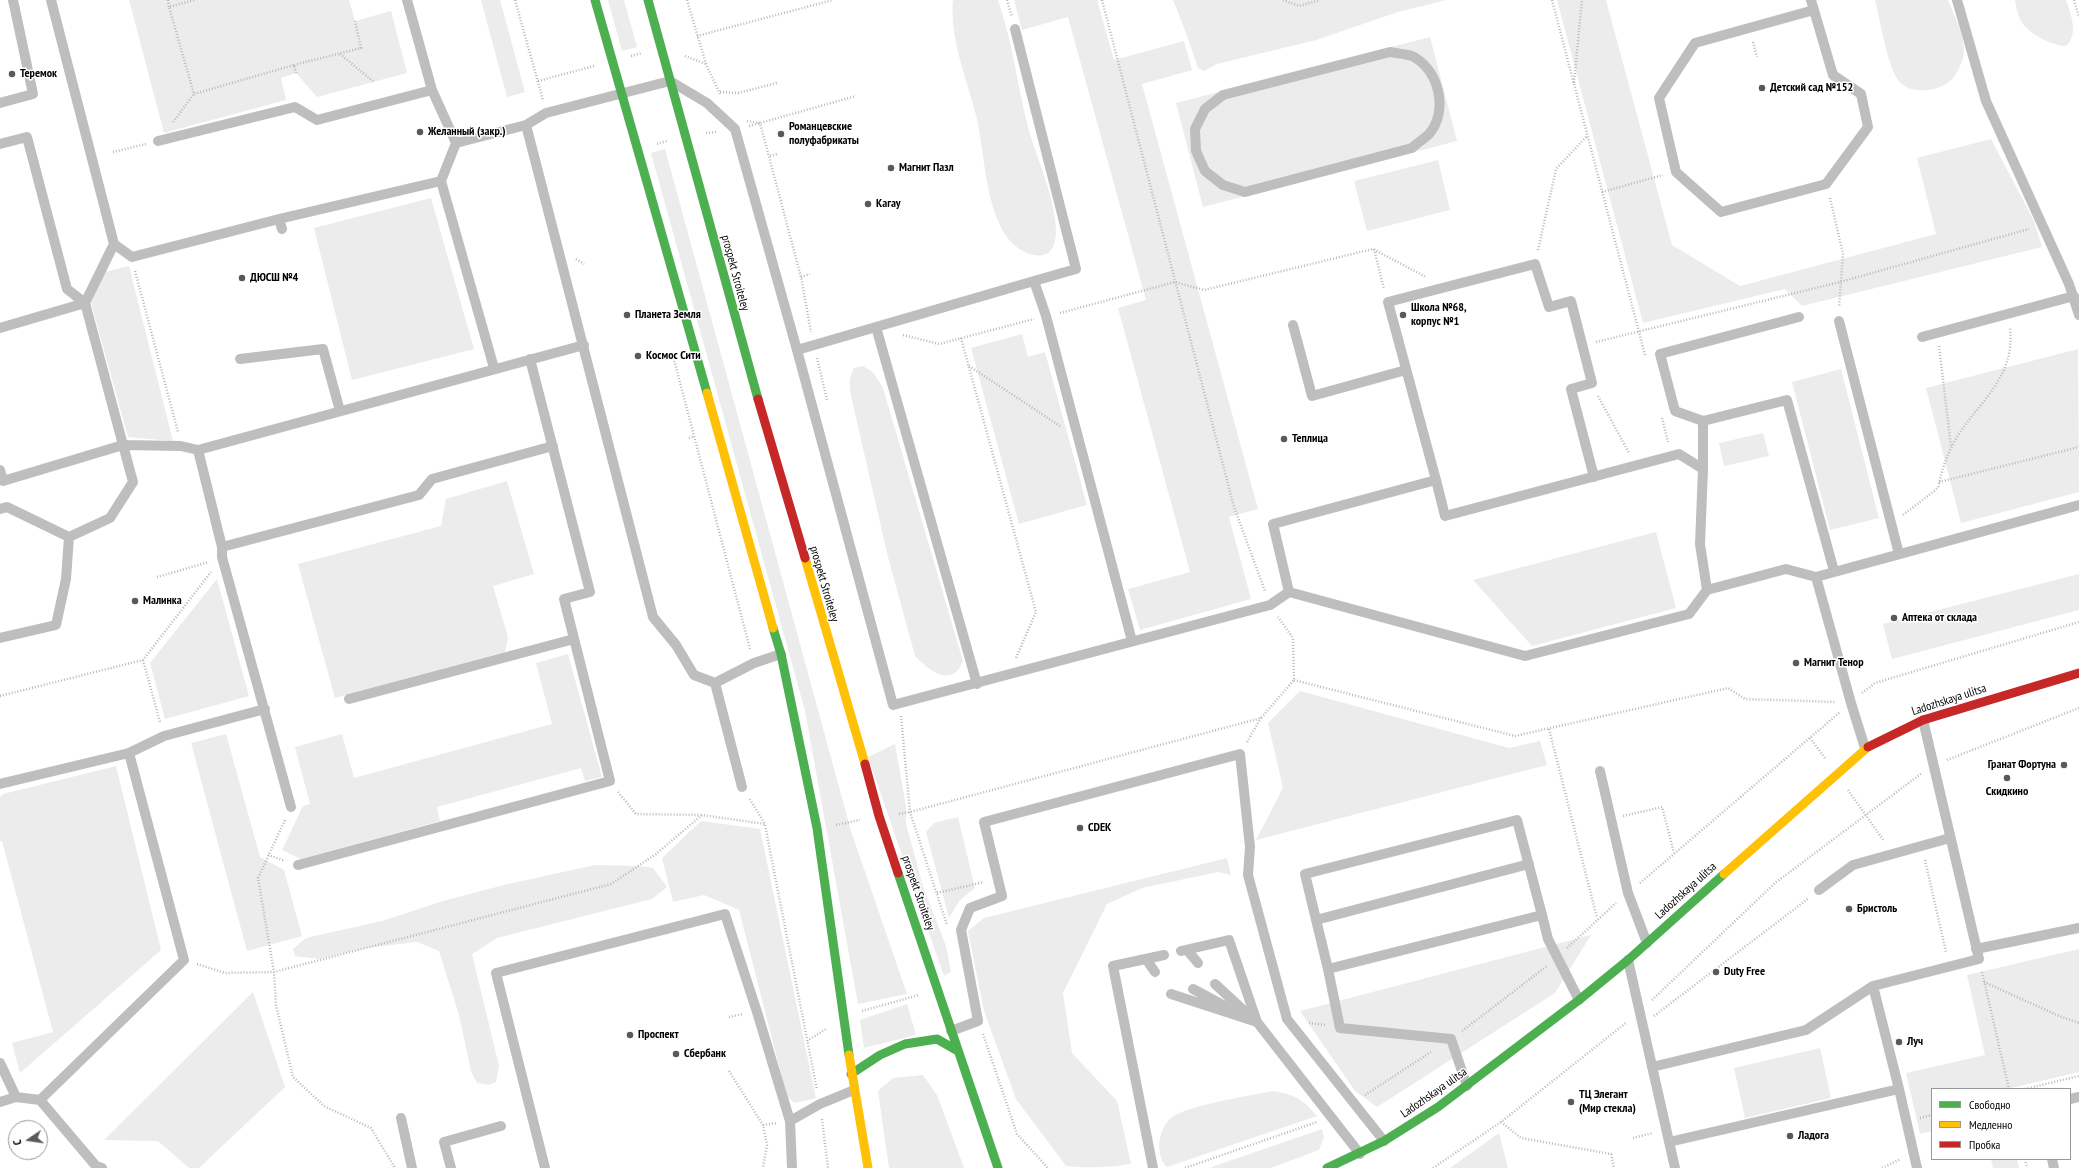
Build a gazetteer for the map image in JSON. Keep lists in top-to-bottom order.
{
  "streets": {
    "main road": ["prospekt Stroiteley", "Ladozhskaya ulitsa"]
  },
  "places": [
    "Теремок",
    "Детский сад №152",
    "Желанный (закр.)",
    "Романцевские полуфабрикаты",
    "Магнит Пазл",
    "Кагау",
    "ДЮСШ №4",
    "Планета Земля",
    "Школа №68, корпус №1",
    "Космос Сити",
    "Теплица",
    "Малинка",
    "Аптека от склада",
    "Магнит Тенор",
    "Гранат Фортуна",
    "Скидкино",
    "CDEK",
    "Бристоль",
    "Duty Free",
    "Проспект",
    "Луч",
    "Сбербанк",
    "ТЦ Элегант (Мир стекла)",
    "Ладога"
  ],
  "legend": ["Свободно", "Медленно", "Пробка"],
  "north": "left"
}
